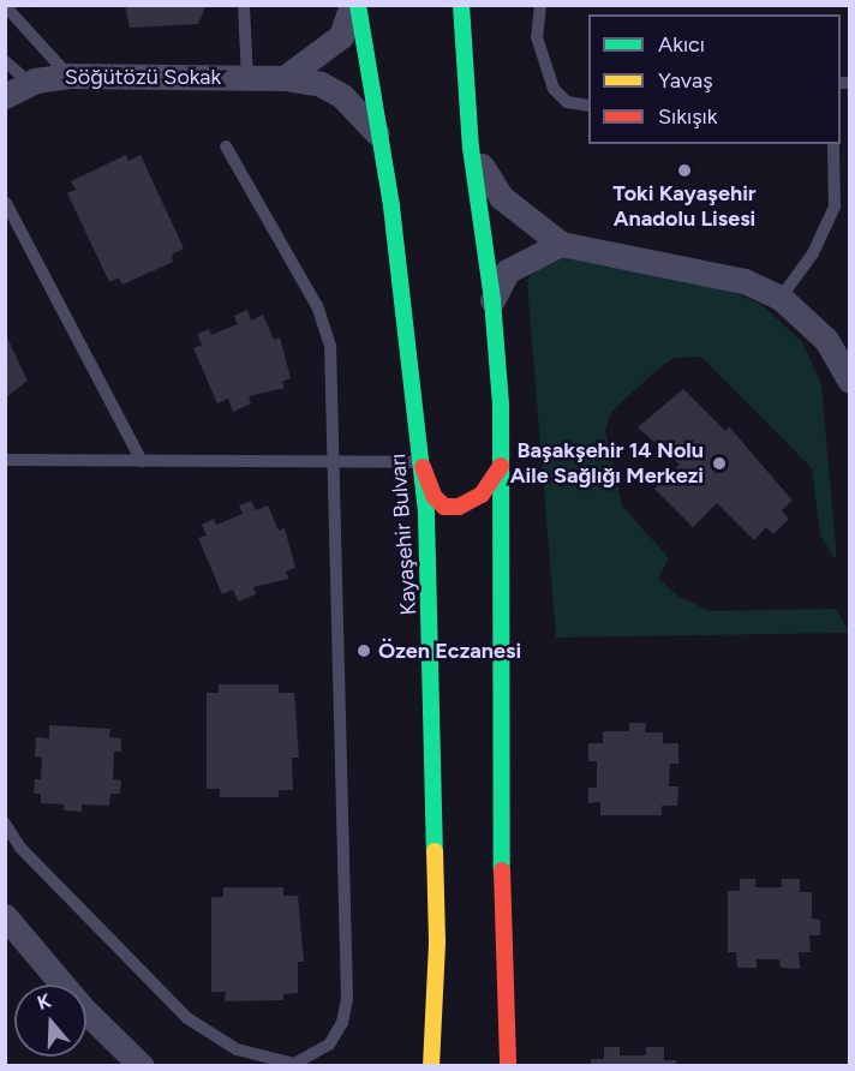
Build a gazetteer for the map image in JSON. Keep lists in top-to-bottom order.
{
  "streets": {
    "main road": ["Kayaşehir Bulvarı"],
    "street": ["Söğütözü Sokak"]
  },
  "crossings": [
    ["Söğütözü Sokak", "Kayaşehir Bulvarı"]
  ],
  "places": ["Toki Kayaşehir Anadolu Lisesi", "Başakşehir 14 Nolu Aile Sağlığı Merkezi", "Özen Eczanesi"],
  "legend": ["Akıcı", "Yavaş", "Sıkışık"],
  "north": "top"
}
